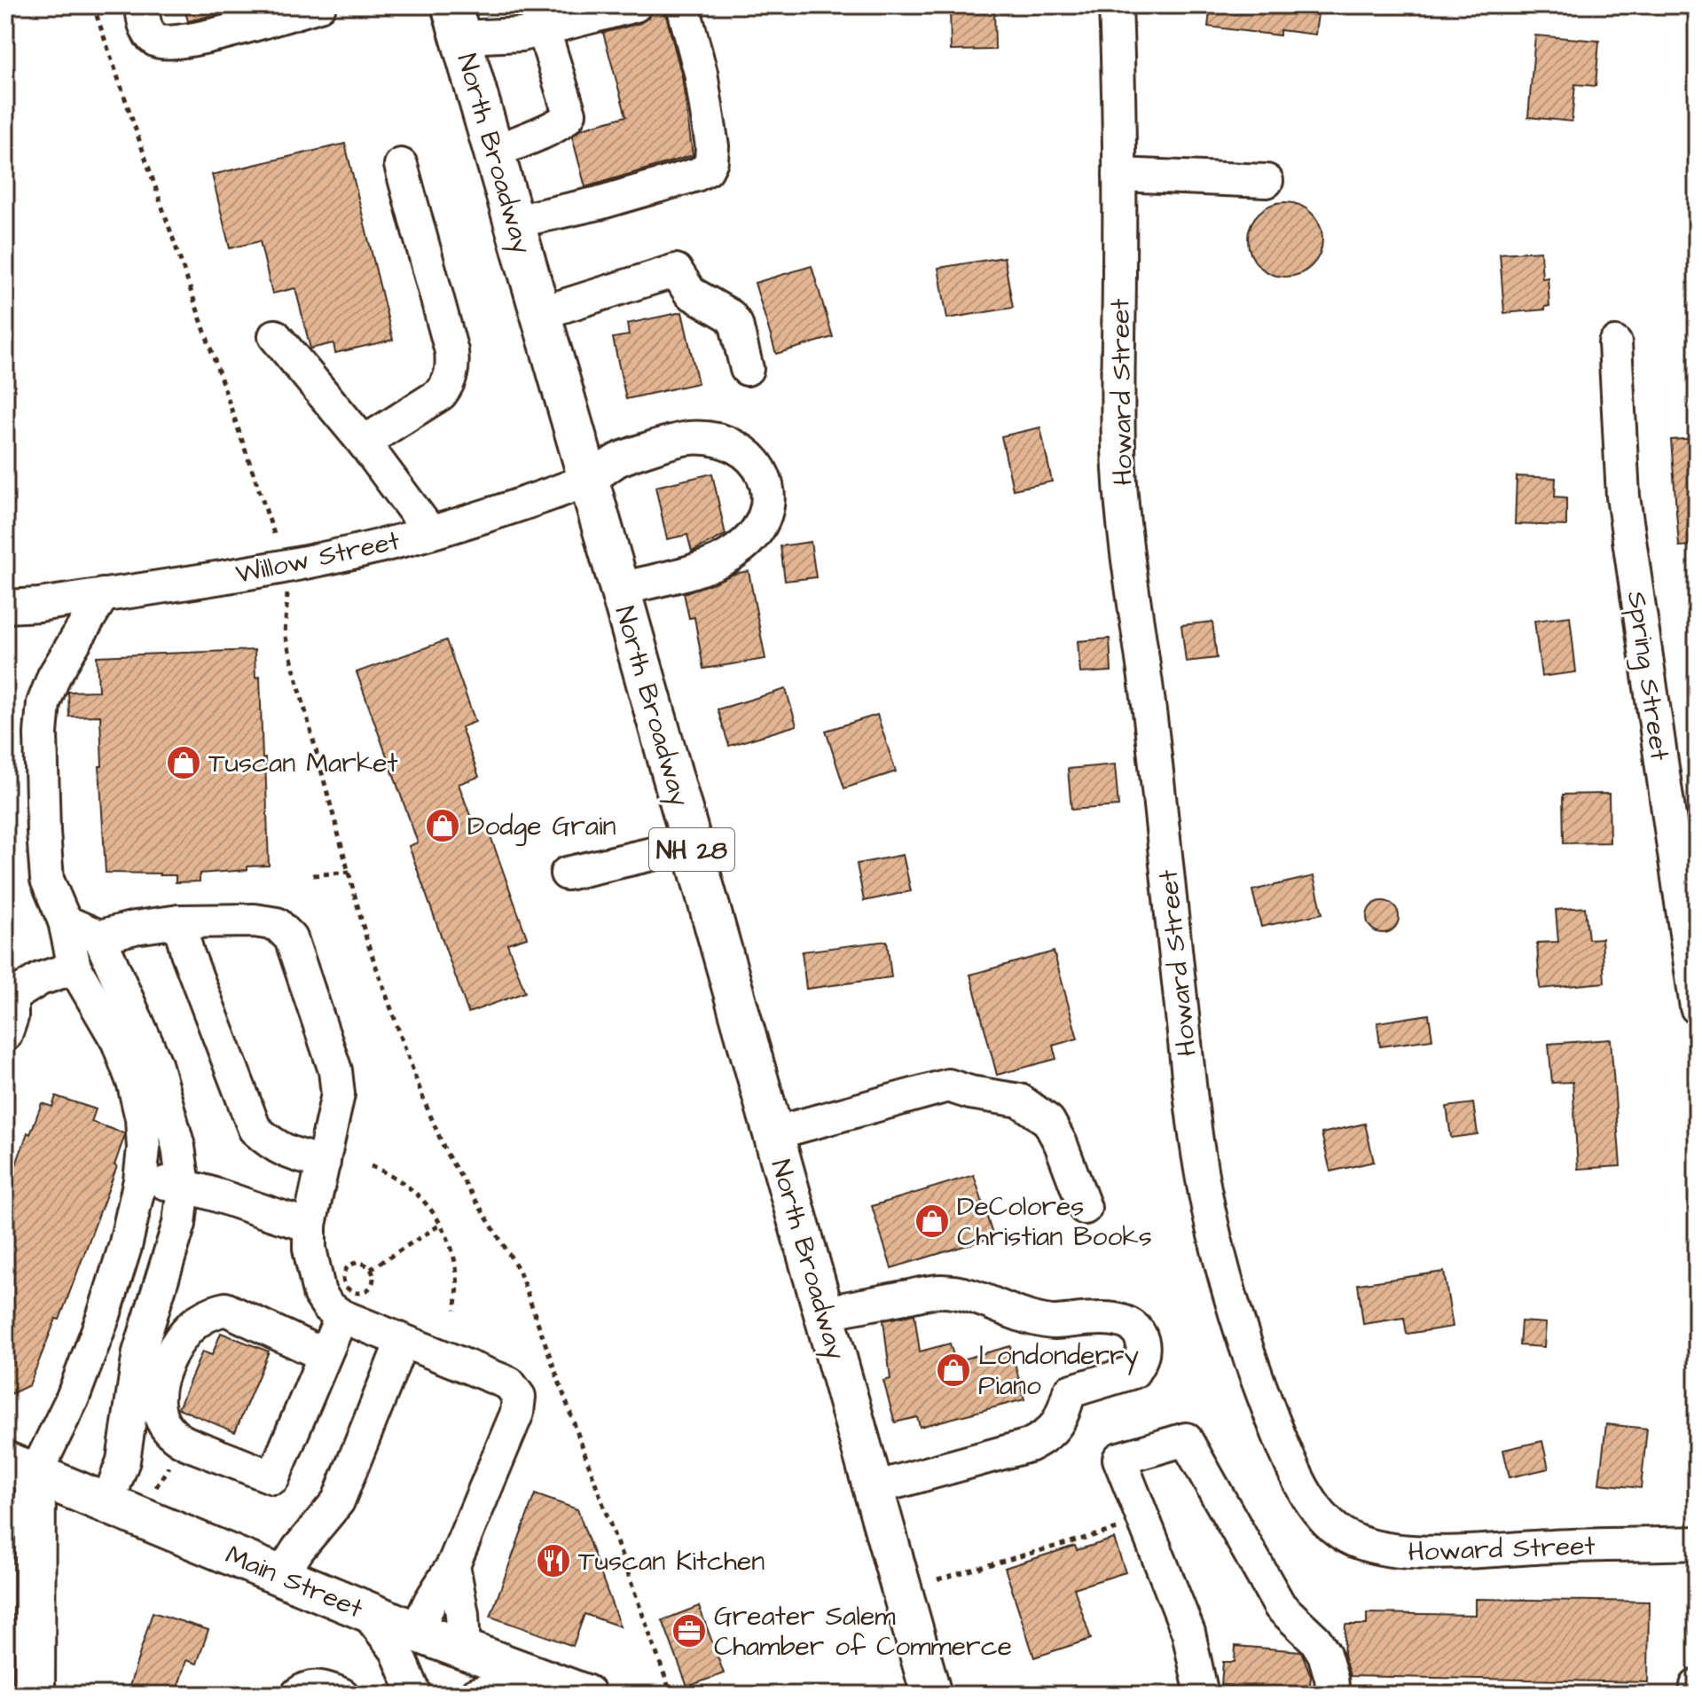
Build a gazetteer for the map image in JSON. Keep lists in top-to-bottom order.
{
  "streets": {
    "main road": ["North Broadway", "NH 28", "Main Street"],
    "street": ["Howard Street", "Willow Street", "Spring Street"]
  },
  "crossings": [
    ["North Broadway", "Willow Street"]
  ],
  "places": {
    "shop": [
      "Tuscan Market",
      "Dodge Grain",
      "DeColores Christian Books",
      "Londonderry Piano"
    ],
    "restaurant": ["Tuscan Kitchen"],
    "office": ["Greater Salem Chamber of Commerce"]
  }
}
